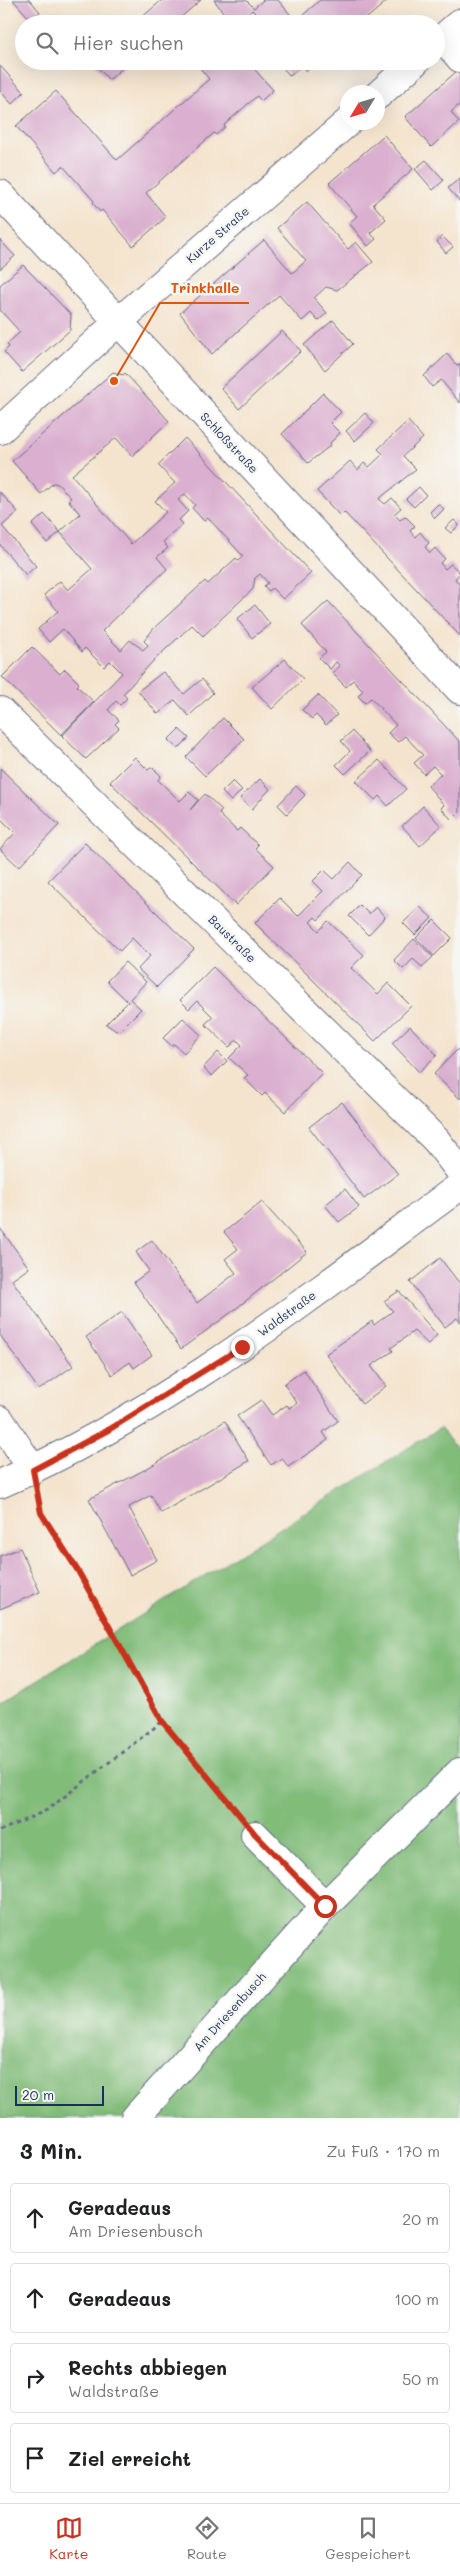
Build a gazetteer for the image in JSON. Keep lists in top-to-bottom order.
{
  "streets": {
    "street": [
      "Kurze Straße",
      "Schloßstraße",
      "Baustraße",
      "Waldstraße",
      "Am Driesenbusch"
    ]
  },
  "crossings": [
    ["Kurze Straße", "Schloßstraße"]
  ],
  "places": ["Trinkhalle"],
  "scale_bar": "20 m",
  "north": "bottom left",
  "page": {
    "search": "Hier suchen",
    "scale": "20 m",
    "heading": ["3 Min.", "Zu Fuß · 170 m"],
    "list": [
      ["Geradeaus", "Am Driesenbusch", "20 m"],
      ["Geradeaus", "100 m"],
      ["Rechts abbiegen", "Waldstraße", "50 m"],
      "Ziel erreicht"
    ],
    "nav": ["Karte", "Route", "Gespeichert"]
  }
}
